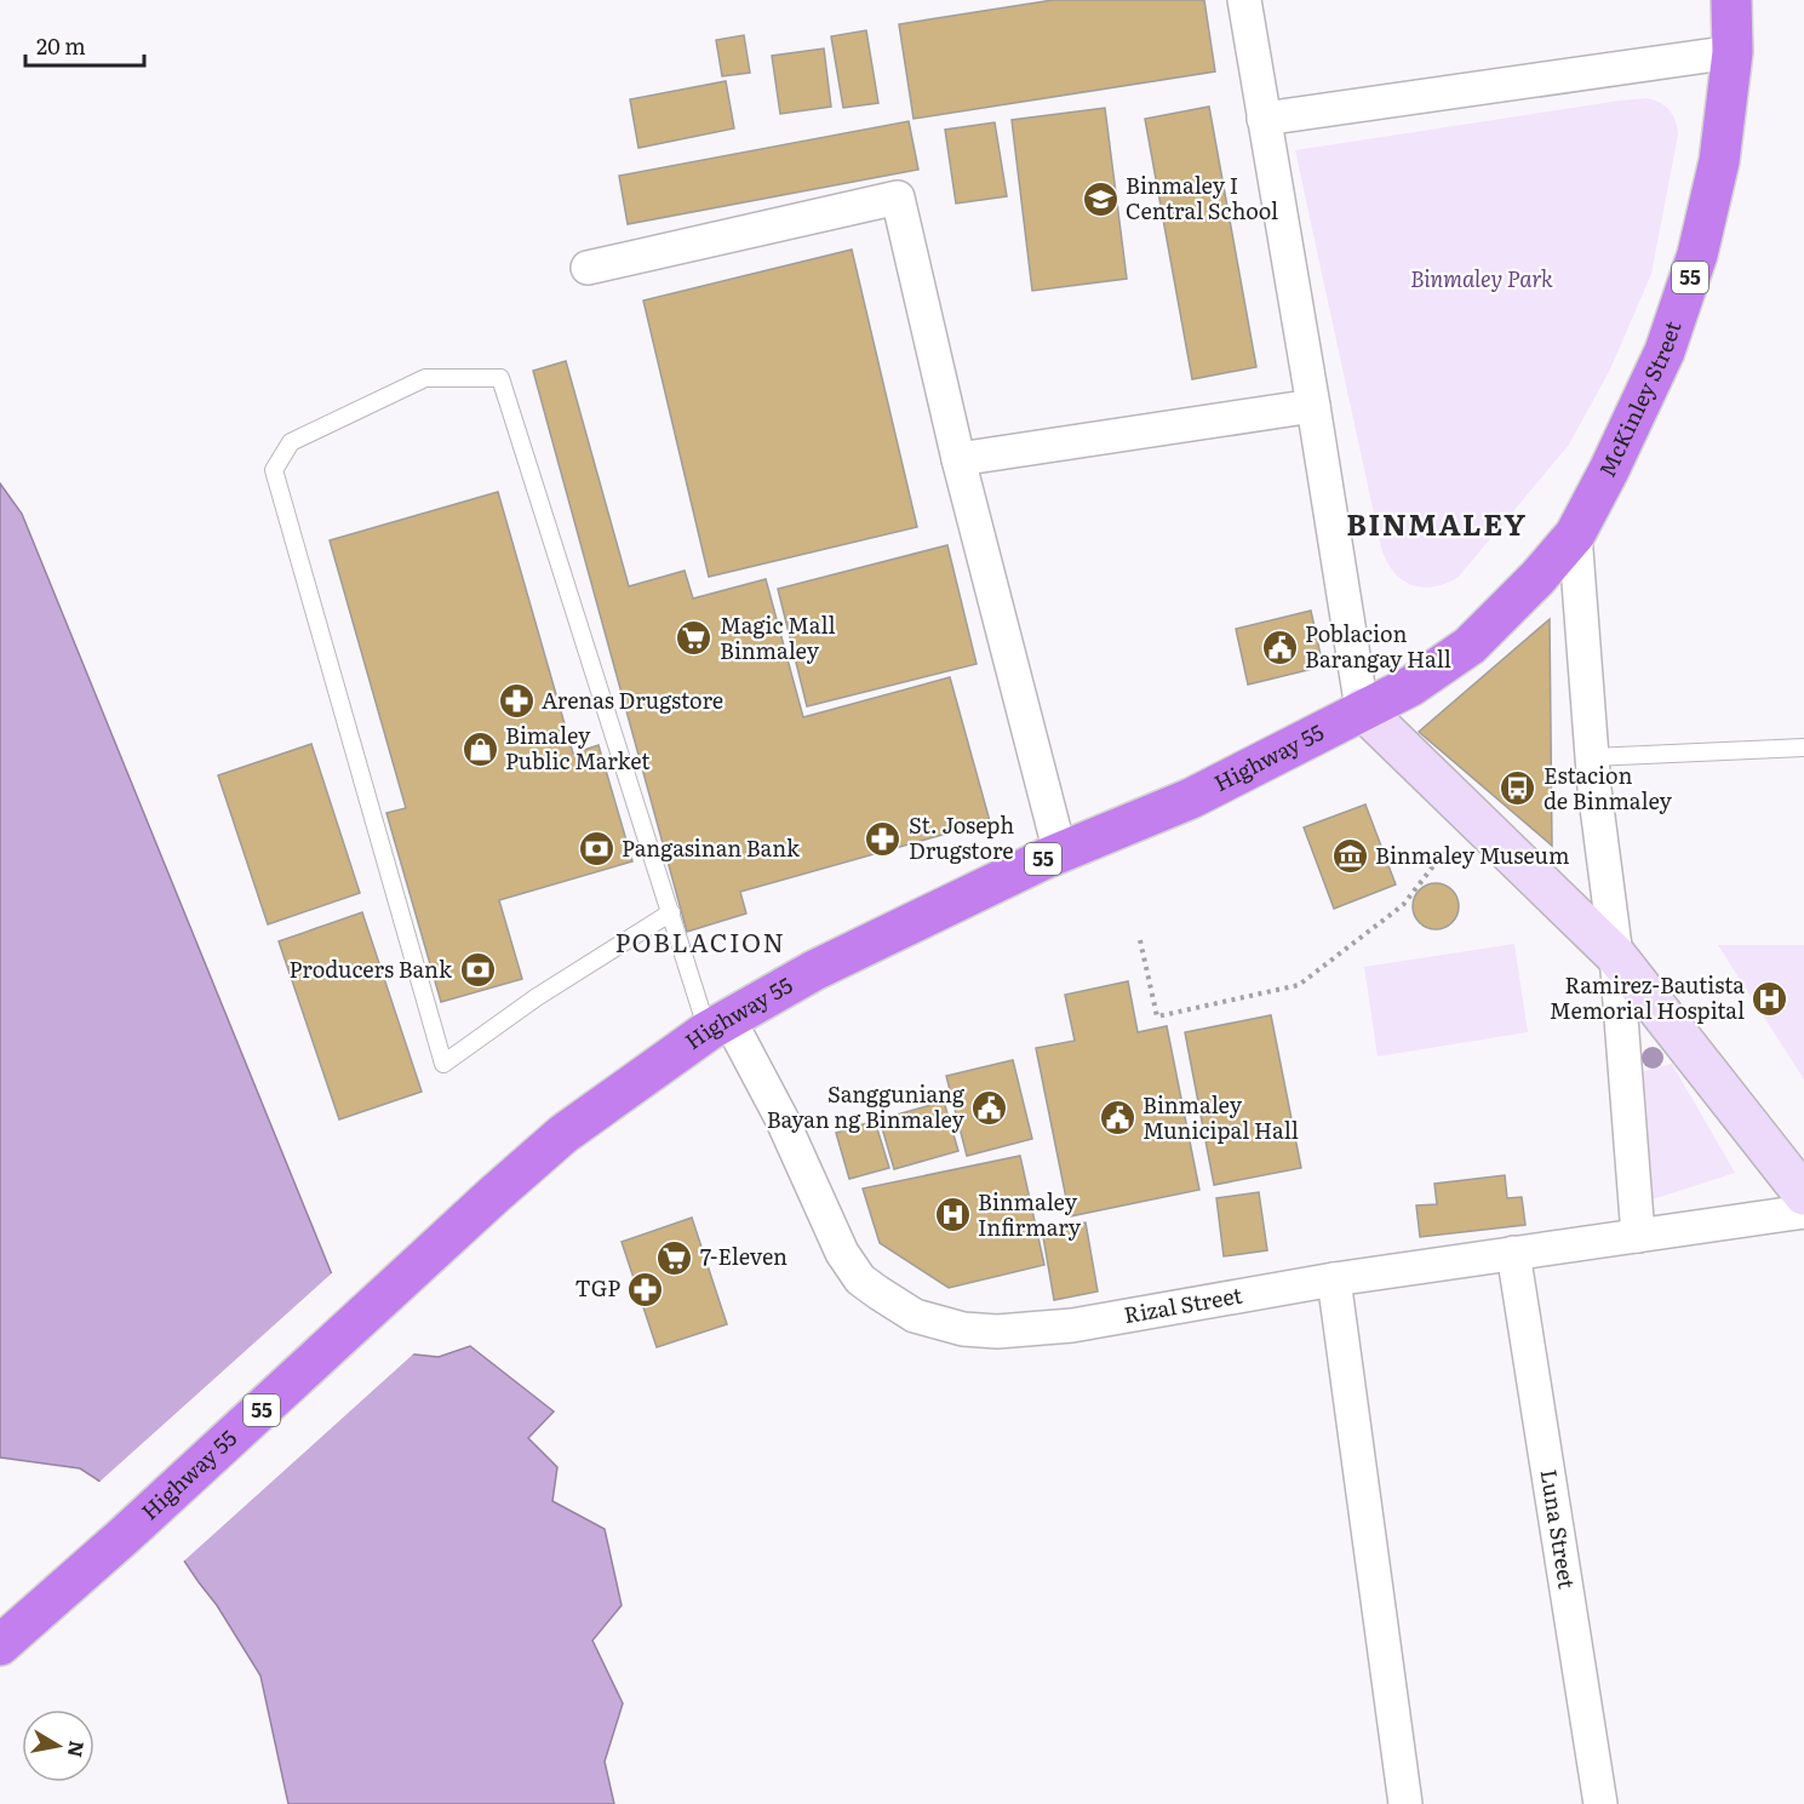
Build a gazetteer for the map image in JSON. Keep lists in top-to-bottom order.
{
  "streets": {
    "highway": ["55", "McKinley Street", "Highway 55"],
    "street": ["Rizal Street", "Luna Street"]
  },
  "crossings": [
    ["McKinley Street", "Highway 55"],
    ["Highway 55", "Rizal Street"],
    ["Rizal Street", "Luna Street"]
  ],
  "districts": ["BINMALEY", "POBLACION"],
  "parks": ["Binmaley Park"],
  "places": {
    "school or university": ["Binmaley I Central School"],
    "supermarket": ["Magic Mall Binmaley", "7-Eleven"],
    "public building": ["Poblacion Barangay Hall", "Sangguniang Bayan ng Binmaley", "Binmaley Municipal Hall"],
    "pharmacy": ["Arenas Drugstore", "St. Joseph Drugstore", "TGP"],
    "shop": ["Bimaley Public Market"],
    "bus stop": ["Estacion de Binmaley"],
    "bank": ["Pangasinan Bank", "Producers Bank"],
    "museum": ["Binmaley Museum"],
    "hospital": ["Ramirez-Bautista Memorial Hospital", "Binmaley Infirmary"]
  },
  "scale_bar": "20 m",
  "north": "right"
}
